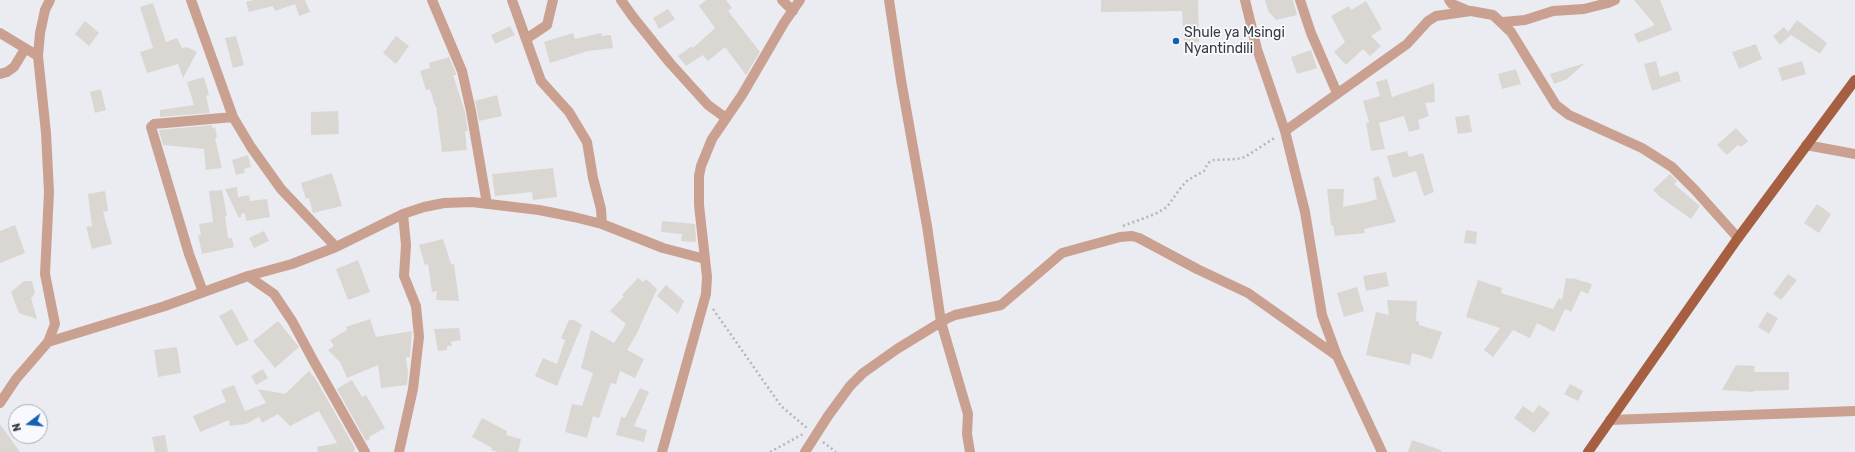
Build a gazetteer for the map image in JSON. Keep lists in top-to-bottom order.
{
  "places": ["Shule ya Msingi Nyantindili"],
  "north": "left"
}
